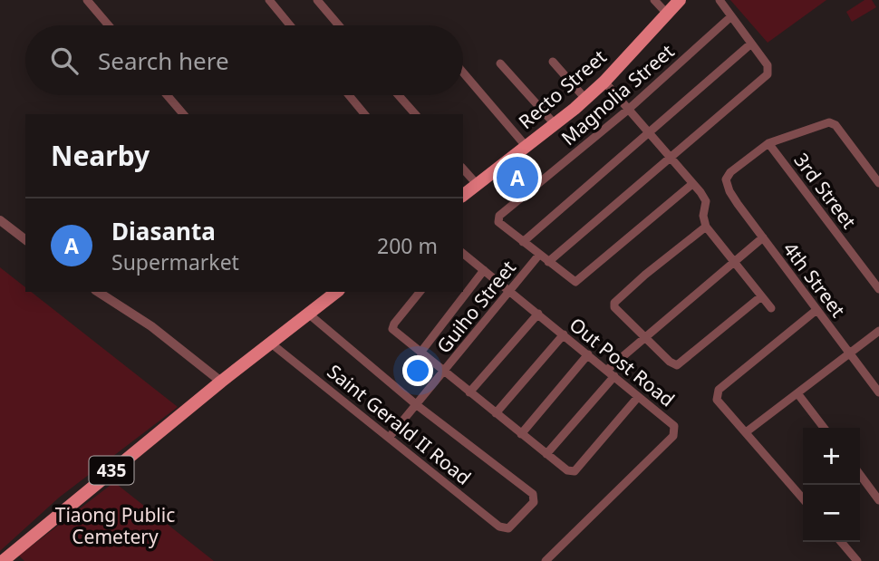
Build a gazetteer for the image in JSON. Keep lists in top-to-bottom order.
{
  "streets": {
    "main road": ["Recto Street", "435"],
    "street": [
      "Magnolia Street",
      "3rd Street",
      "4th Street",
      "Guiho Street",
      "Out Post Road",
      "Saint Gerald II Road"
    ]
  },
  "crossings": [
    ["3rd Street", "4th Street"],
    ["Guiho Street", "Out Post Road"],
    ["Guiho Street", "Saint Gerald II Road"],
    ["Saint Gerald II Road", "435"]
  ],
  "parks": ["Tiaong Public Cemetery"],
  "page": {
    "search": "Search here",
    "heading": "Nearby",
    "pins": "A",
    "list": [
      {
        "mark": "A",
        "name": "Diasanta",
        "note": "Supermarket",
        "value": "200 m"
      }
    ],
    "map_buttons": ["+", "−"]
  }
}
